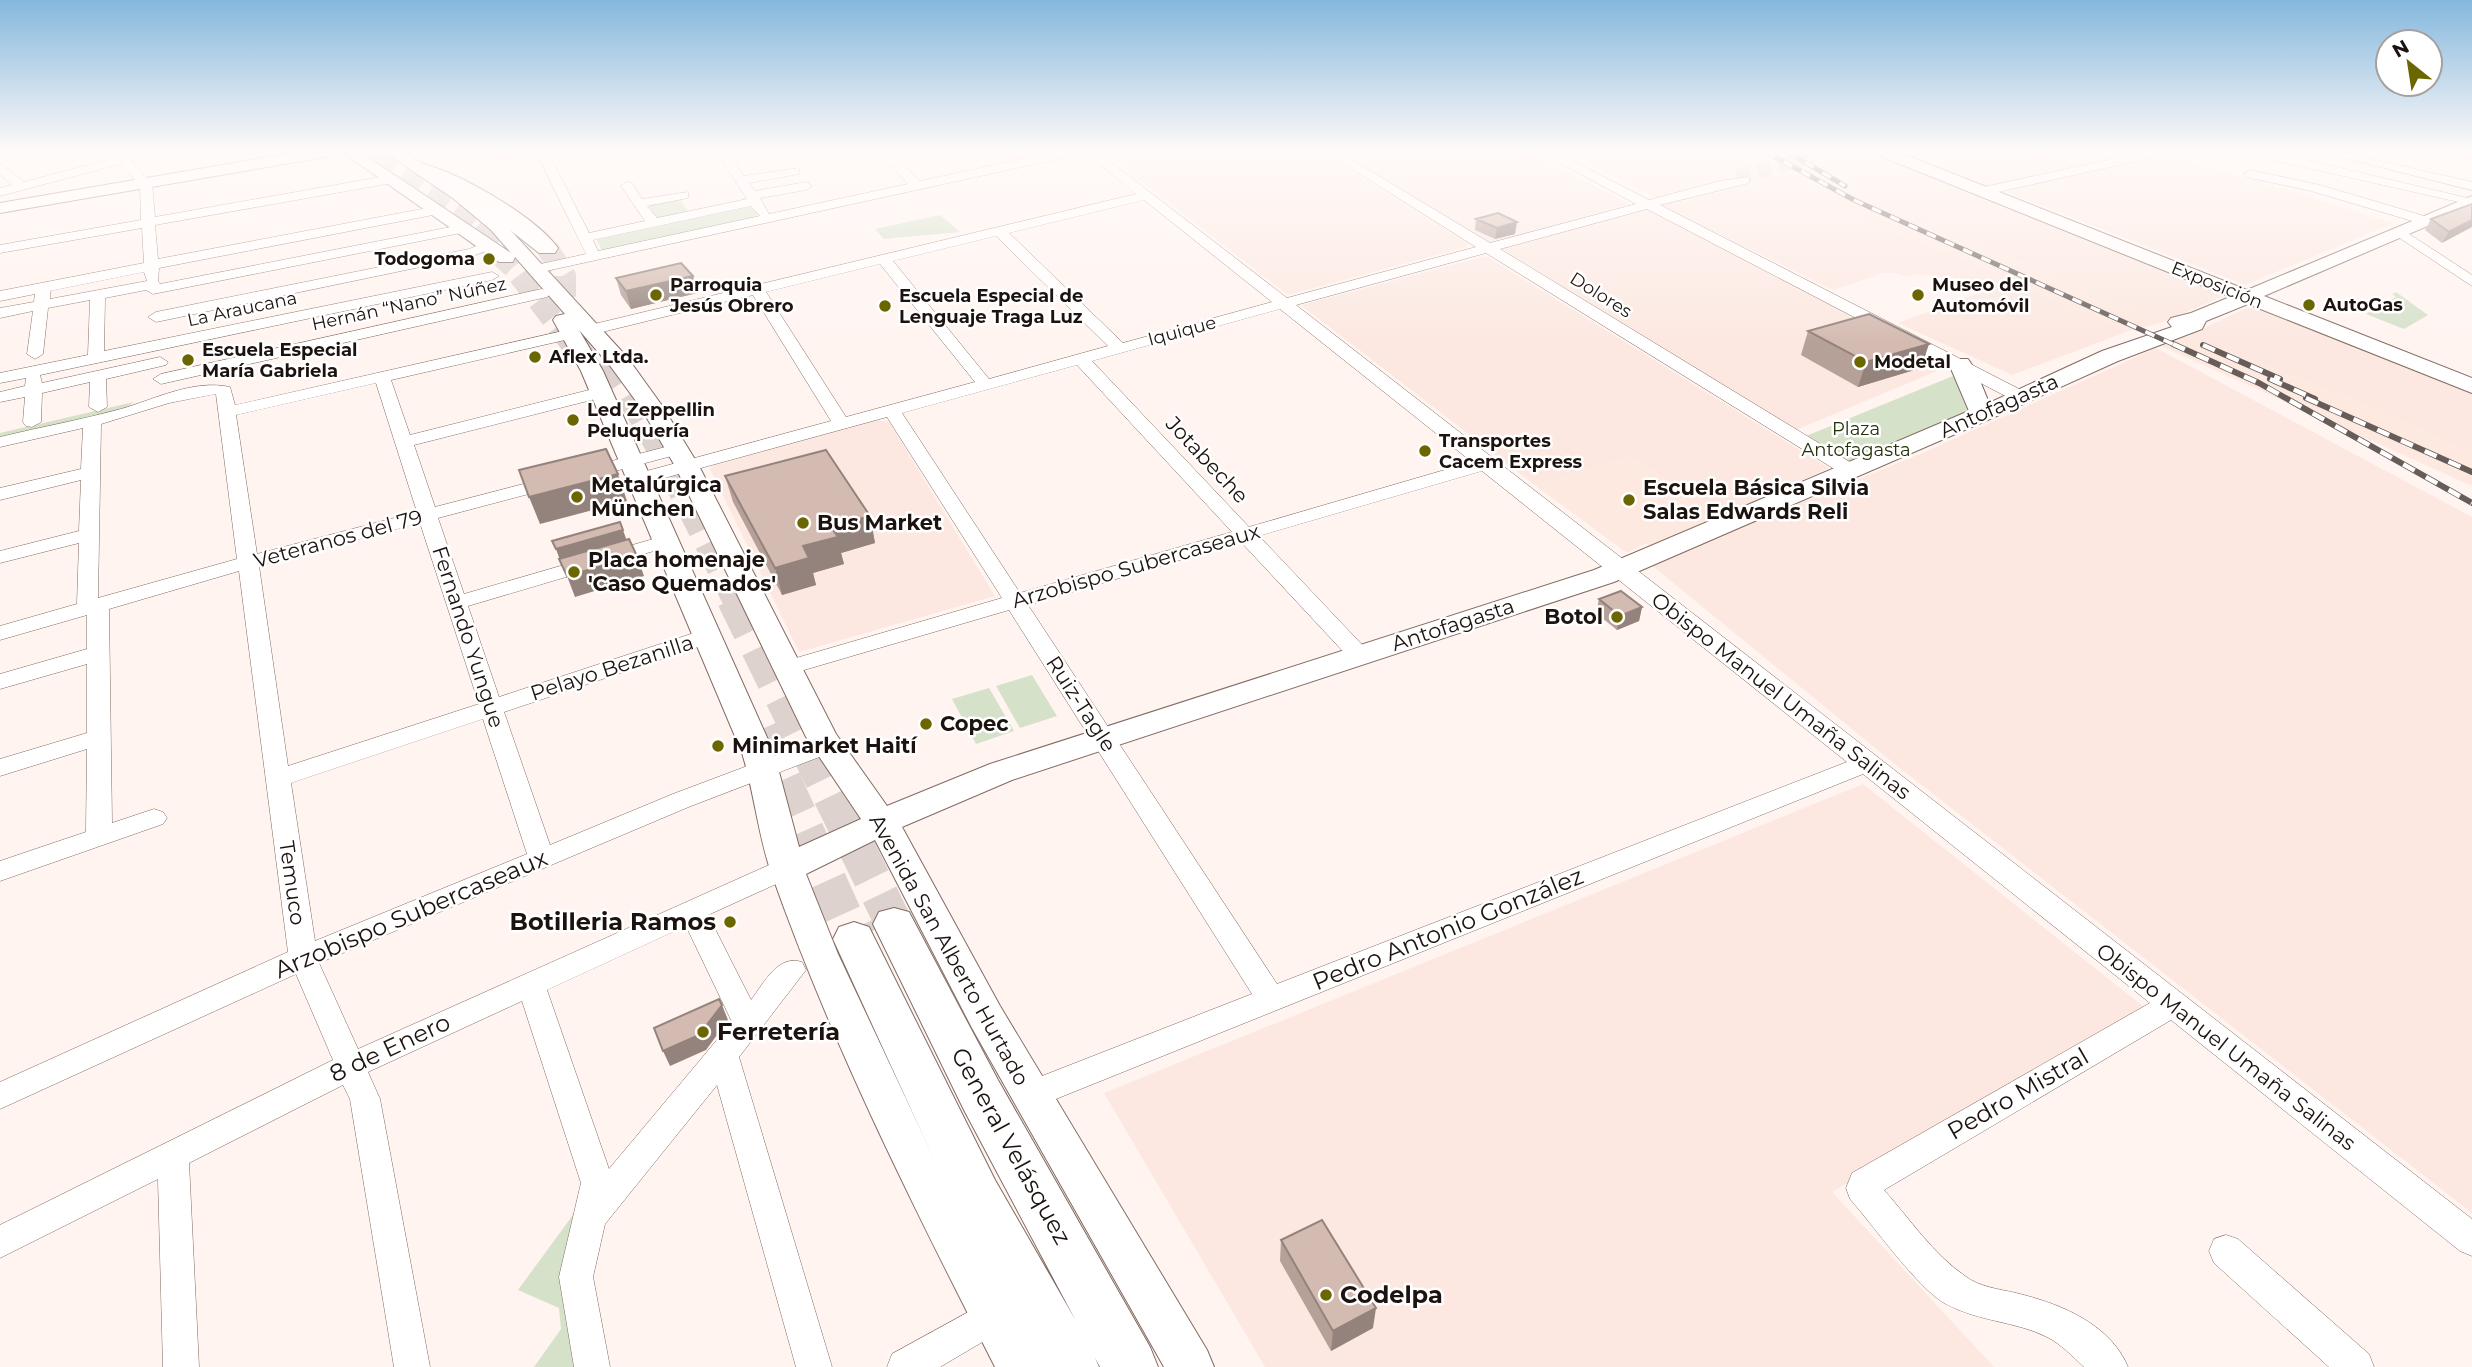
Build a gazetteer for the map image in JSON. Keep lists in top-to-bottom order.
{
  "streets": {
    "highway": ["General Velásquez"],
    "main road": ["Exposición", "Antofagasta", "Avenida San Alberto Hurtado"],
    "street": [
      "Dolores",
      "Hernán “Nano” Núñez",
      "La Araucana",
      "Iquique",
      "Jotabeche",
      "Veteranos del 79",
      "Arzobispo Subercaseaux",
      "Fernando Yungue",
      "Pelayo Bezanilla",
      "Obispo Manuel Umaña Salinas",
      "Ruiz-Tagle",
      "Temuco",
      "Pedro Antonio González",
      "8 de Enero",
      "Pedro Mistral"
    ]
  },
  "crossings": [
    ["Exposición", "Antofagasta"],
    ["Dolores", "Iquique"],
    ["Dolores", "Antofagasta"],
    ["Hernán “Nano” Núñez", "La Araucana"],
    ["Hernán “Nano” Núñez", "Avenida San Alberto Hurtado"],
    ["Iquique", "Jotabeche"],
    ["Iquique", "Veteranos del 79"],
    ["Iquique", "Obispo Manuel Umaña Salinas"],
    ["Iquique", "Ruiz-Tagle"],
    ["Iquique", "Avenida San Alberto Hurtado"],
    ["Antofagasta", "Jotabeche"],
    ["Antofagasta", "Obispo Manuel Umaña Salinas"],
    ["Antofagasta", "Ruiz-Tagle"],
    ["Antofagasta", "Avenida San Alberto Hurtado"],
    ["Antofagasta", "8 de Enero"],
    ["Jotabeche", "Arzobispo Subercaseaux"],
    ["Veteranos del 79", "Fernando Yungue"],
    ["Veteranos del 79", "Temuco"],
    ["Veteranos del 79", "Avenida San Alberto Hurtado"],
    ["Arzobispo Subercaseaux", "Fernando Yungue"],
    ["Arzobispo Subercaseaux", "Obispo Manuel Umaña Salinas"],
    ["Arzobispo Subercaseaux", "Ruiz-Tagle"],
    ["Arzobispo Subercaseaux", "Temuco"],
    ["Arzobispo Subercaseaux", "Avenida San Alberto Hurtado"],
    ["Fernando Yungue", "Pelayo Bezanilla"],
    ["Pelayo Bezanilla", "Temuco"],
    ["Pelayo Bezanilla", "Avenida San Alberto Hurtado"],
    ["Obispo Manuel Umaña Salinas", "Pedro Antonio González"],
    ["Obispo Manuel Umaña Salinas", "Pedro Mistral"],
    ["Ruiz-Tagle", "Pedro Antonio González"],
    ["Temuco", "8 de Enero"],
    ["Pedro Antonio González", "Avenida San Alberto Hurtado"],
    ["Avenida San Alberto Hurtado", "8 de Enero"]
  ],
  "parks": ["Plaza Antofagasta"],
  "places": [
    "Todogoma",
    "Parroquia Jesús Obrero",
    "Museo del Automóvil",
    "AutoGas",
    "Escuela Especial de Lenguaje Traga Luz",
    "Aflex Ltda.",
    "Escuela Especial María Gabriela",
    "Modetal",
    "Led Zeppellin Peluquería",
    "Transportes Cacem Express",
    "Metalúrgica München",
    "Escuela Básica Silvia Salas Edwards Reli",
    "Bus Market",
    "Placa homenaje 'Caso Quemados'",
    "Botol",
    "Copec",
    "Minimarket Haití",
    "Botilleria Ramos",
    "Ferretería",
    "Codelpa"
  ],
  "north": "top left"
}
